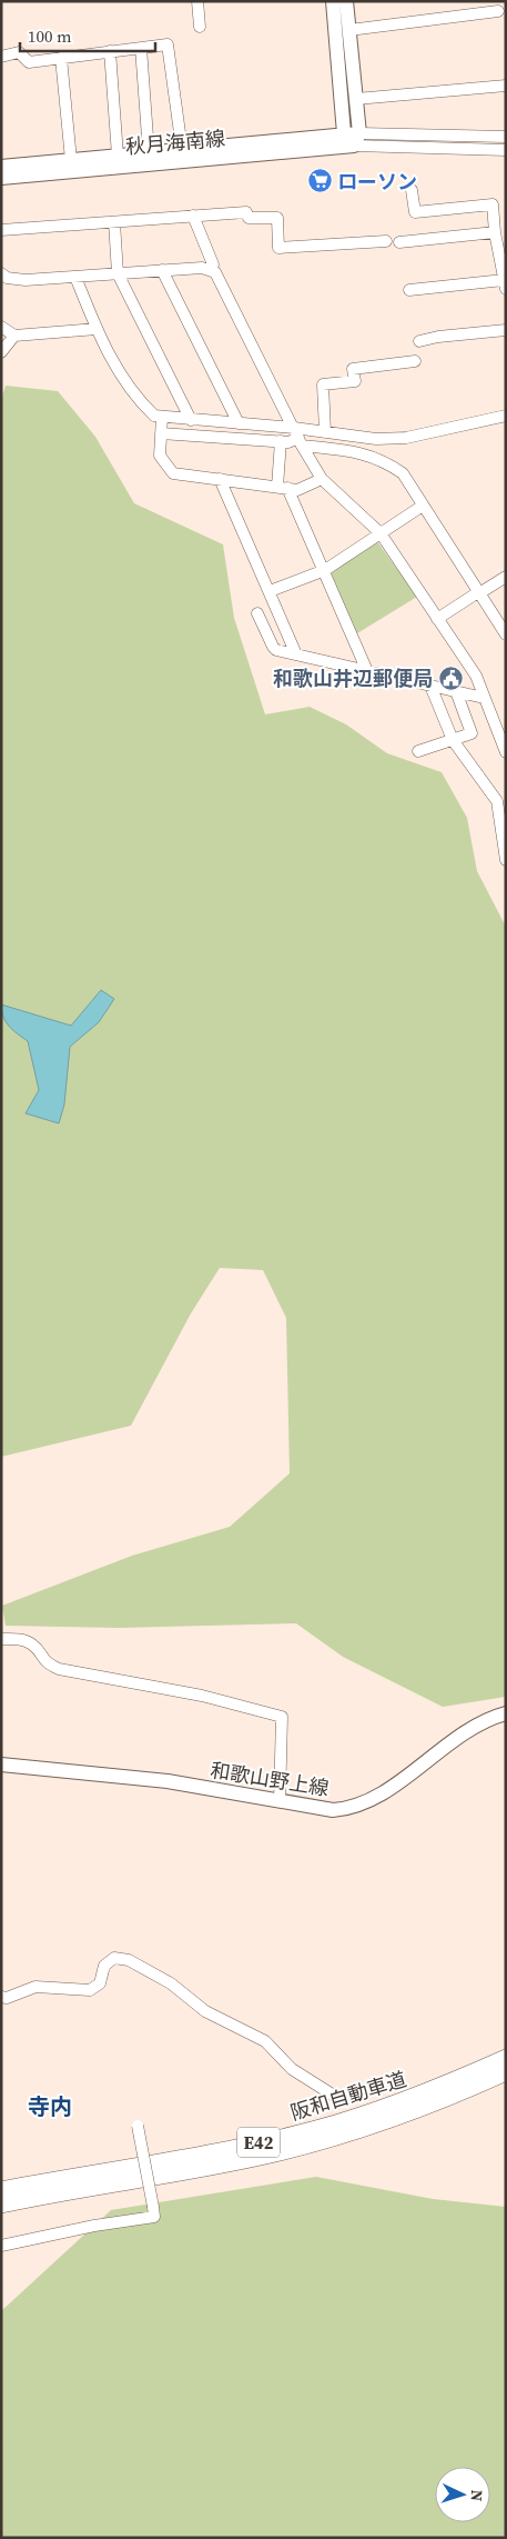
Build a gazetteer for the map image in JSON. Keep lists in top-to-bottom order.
{
  "streets": {
    "highway": ["阪和自動車道", "E42"],
    "main road": ["秋月海南線", "和歌山野上線"]
  },
  "districts": ["寺内"],
  "places": {
    "supermarket": ["ローソン"],
    "public building": ["和歌山井辺郵便局"]
  },
  "scale_bar": "100 m",
  "north": "right"
}
